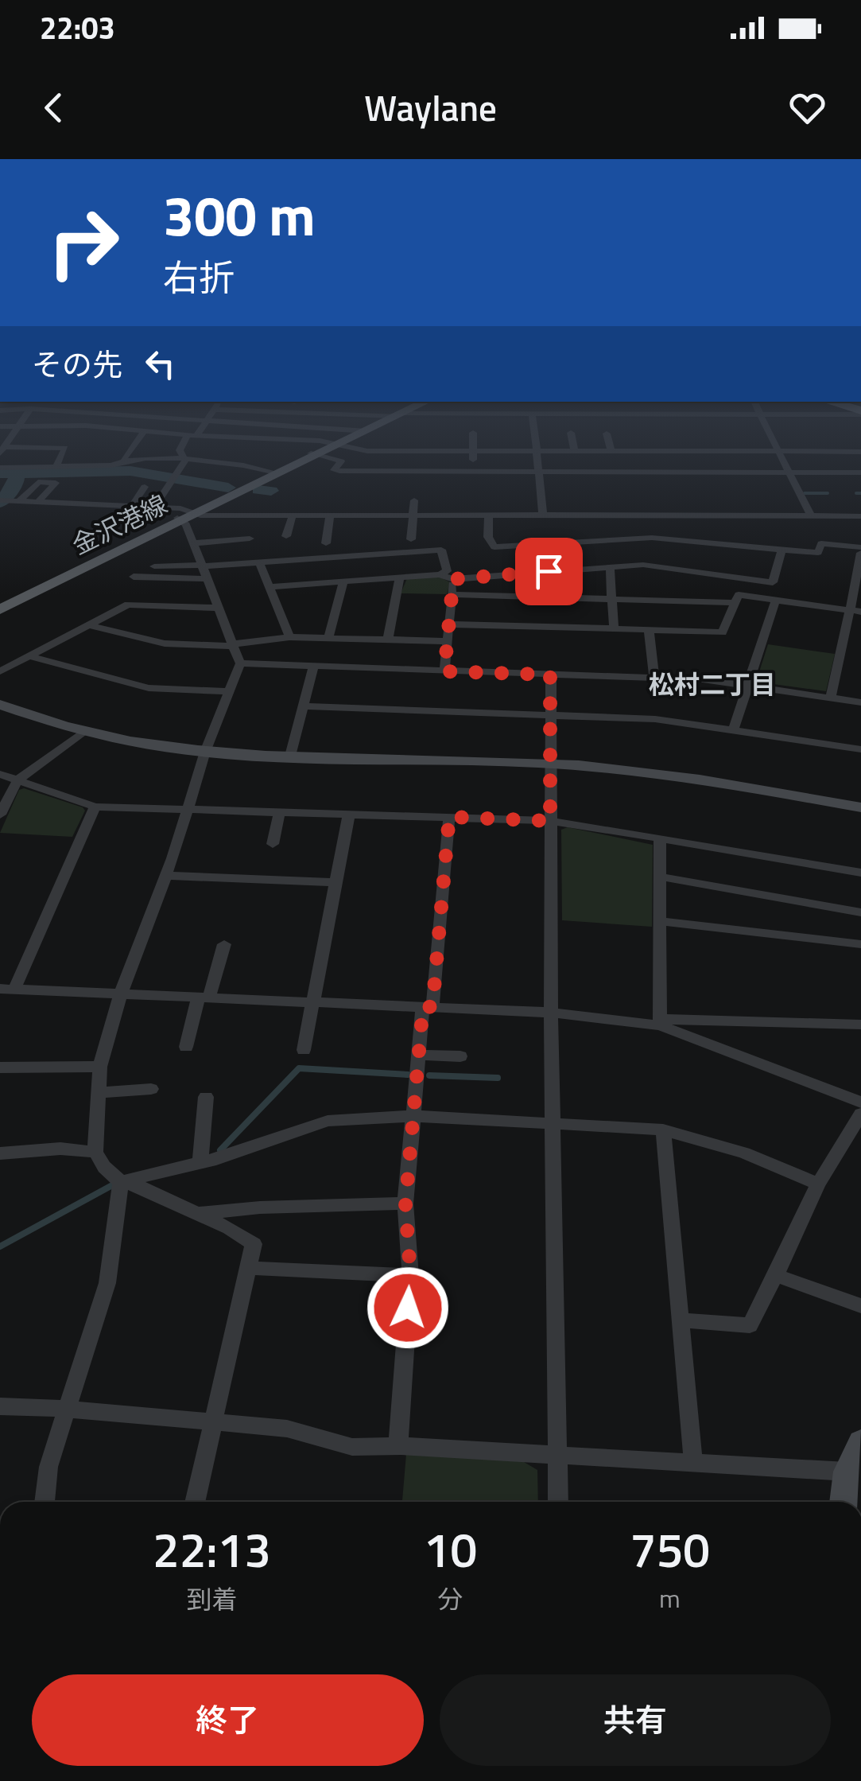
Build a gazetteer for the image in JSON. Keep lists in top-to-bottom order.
{
  "streets": {
    "main road": ["金沢港線"]
  },
  "districts": ["松村二丁目"],
  "page": {
    "status": "22:03",
    "header": "Waylane",
    "turn": ["300 m", "右折"],
    "then": "その先",
    "eta": [
      "22:13",
      "到着",
      "10",
      "分",
      "750",
      "m"
    ],
    "buttons": ["終了", "共有"]
  }
}
